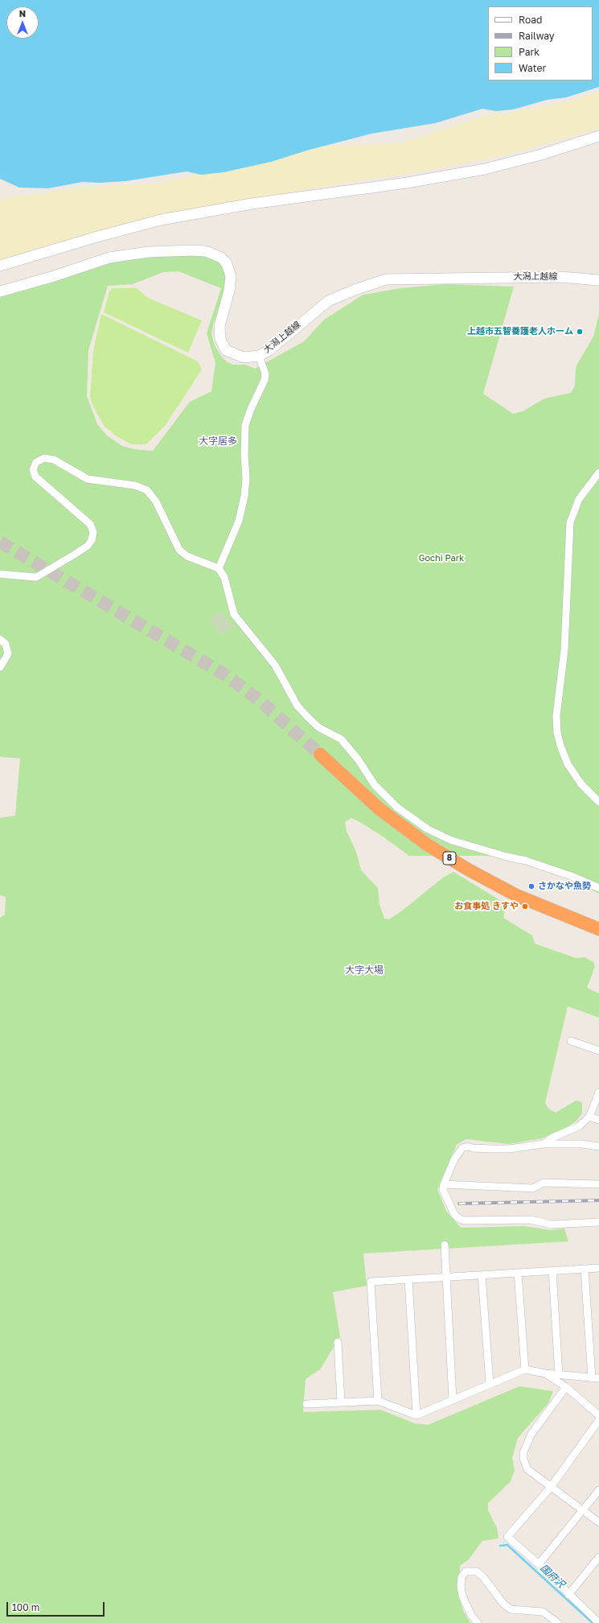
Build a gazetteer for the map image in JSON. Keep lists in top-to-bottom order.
{
  "streets": {
    "highway": ["8"],
    "main road": ["大潟上越線"]
  },
  "districts": ["大字居多", "大字大場"],
  "water": ["国府沢"],
  "parks": ["Gochi Park"],
  "places": ["上越市五智養護老人ホーム", "さかなや魚勢", "お食事処 きすや"],
  "legend": [
    "Road",
    "Railway",
    "Park",
    "Water"
  ],
  "scale_bar": "100 m",
  "north": "top"
}
